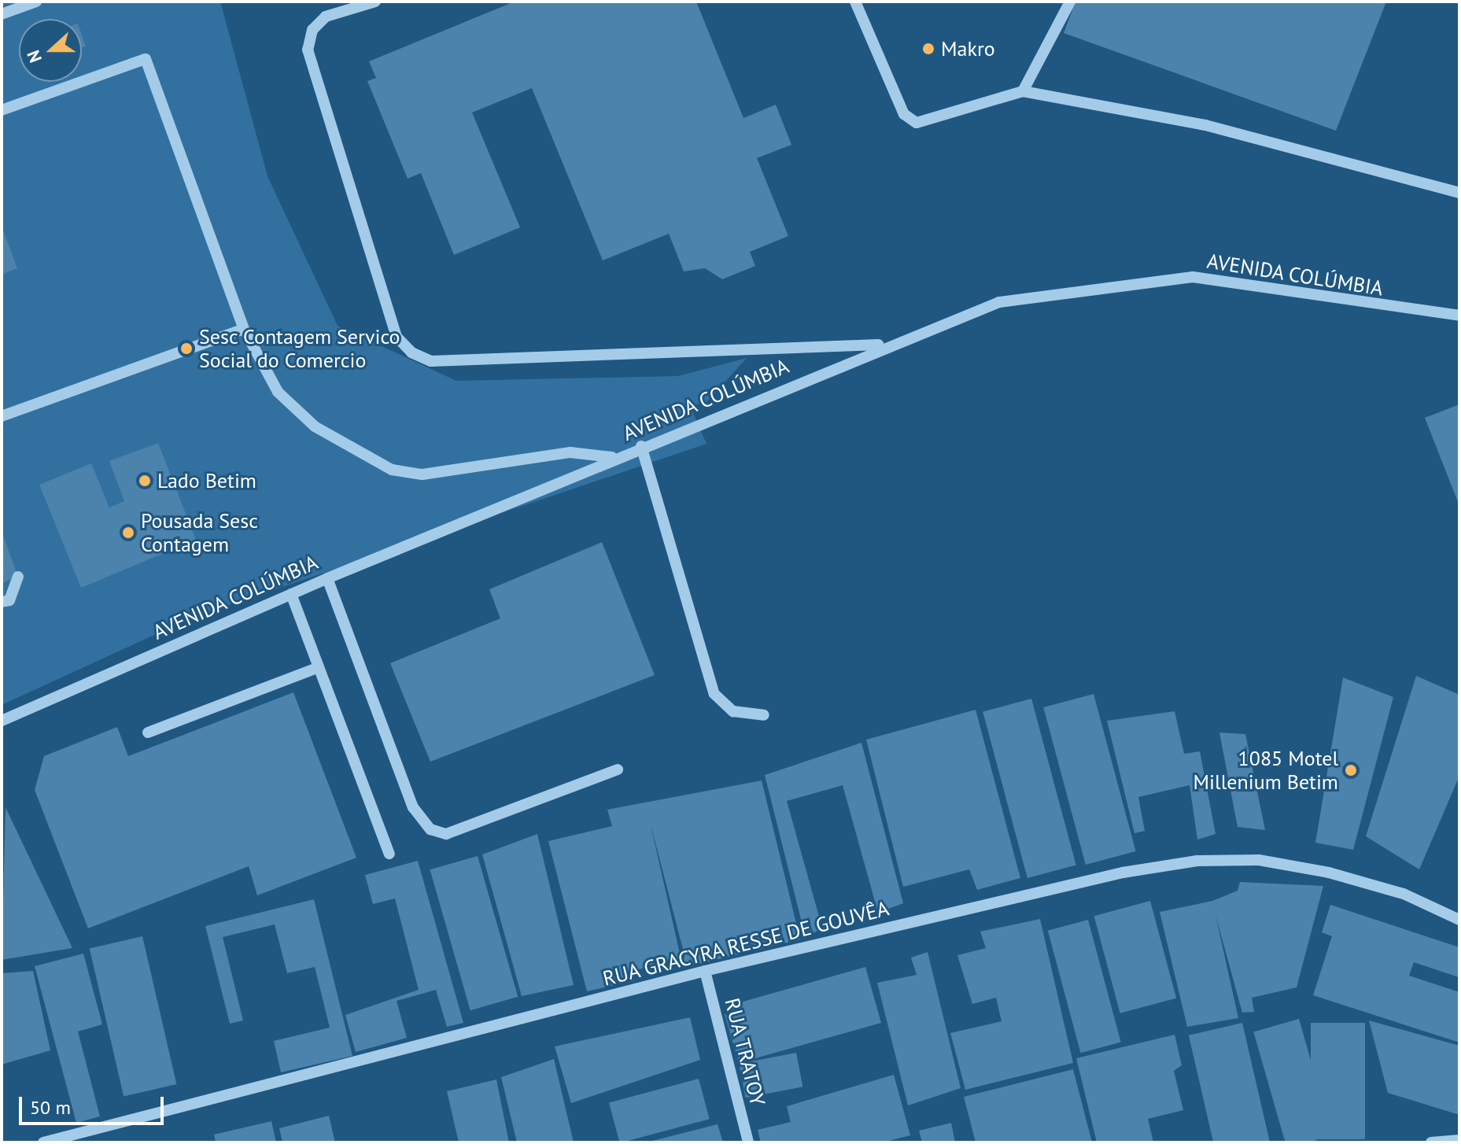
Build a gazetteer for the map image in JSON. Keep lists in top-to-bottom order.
{
  "streets": {
    "street": ["AVENIDA COLÚMBIA", "RUA GRACYRA RESSE DE GOUVÊA", "RUA TRATOY"]
  },
  "crossings": [
    ["RUA GRACYRA RESSE DE GOUVÊA", "RUA TRATOY"]
  ],
  "places": [
    "Makro",
    "Sesc Contagem Servico Social do Comercio",
    "Lado Betim",
    "Pousada Sesc Contagem",
    "1085 Motel Millenium Betim"
  ],
  "scale_bar": "50 m",
  "north": "left"
}
